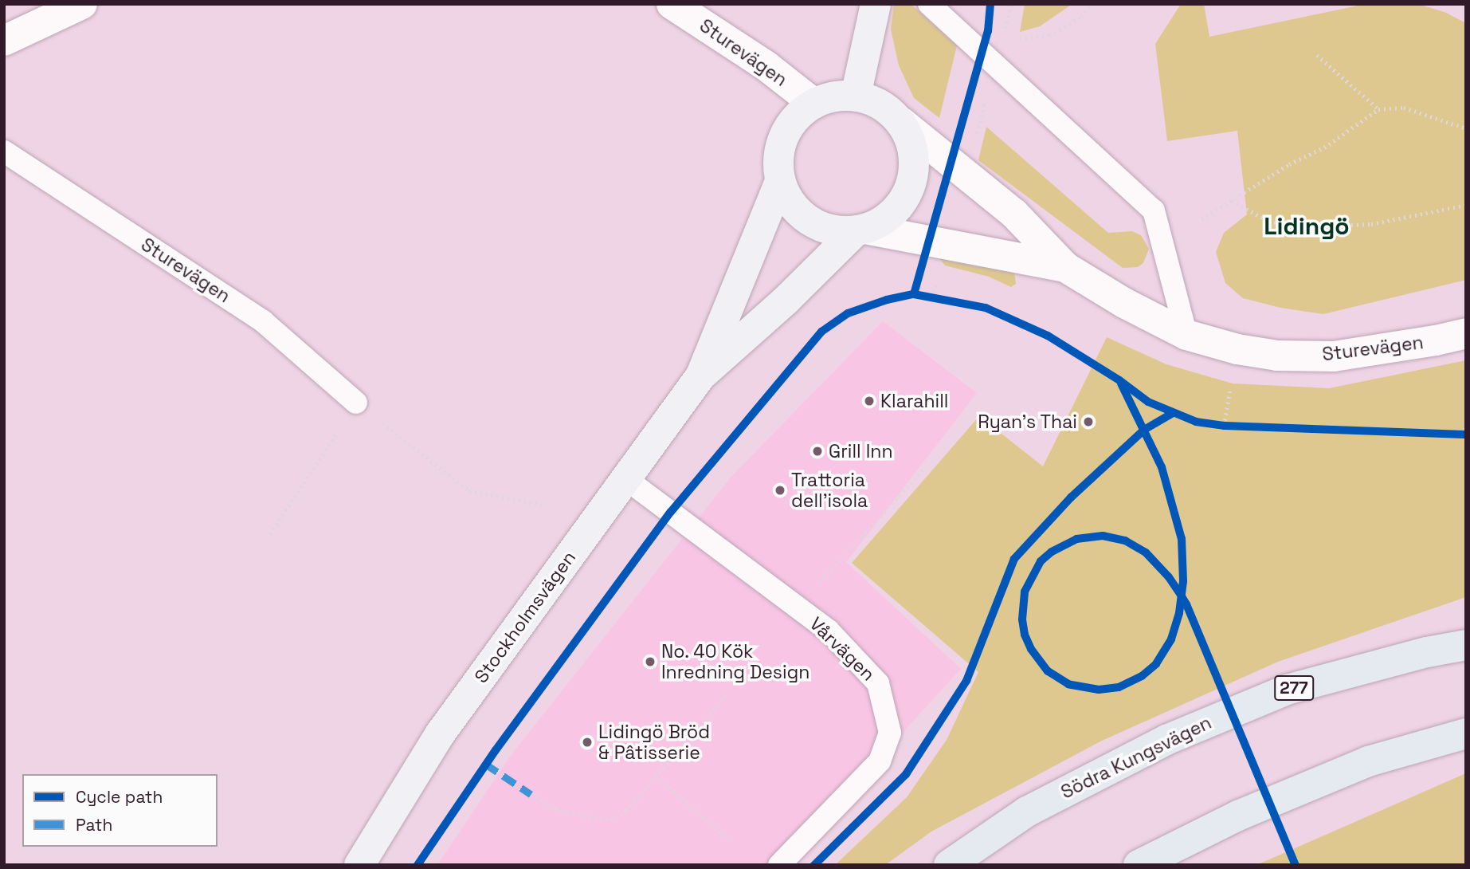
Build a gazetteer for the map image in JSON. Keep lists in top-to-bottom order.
{
  "streets": {
    "main road": ["277", "Södra Kungsvägen"],
    "street": ["Sturevägen", "Stockholmsvägen"],
    "lane": ["Vårvägen"]
  },
  "crossings": [
    ["Sturevägen", "Stockholmsvägen"],
    ["Stockholmsvägen", "Vårvägen"]
  ],
  "districts": ["Lidingö"],
  "places": [
    "Klarahill",
    "Ryan's Thai",
    "Grill Inn",
    "Trattoria dell'isola",
    "No. 40 Kök Inredning Design",
    "Lidingö Bröd & Pâtisserie"
  ],
  "legend": ["Cycle path", "Path"]
}
